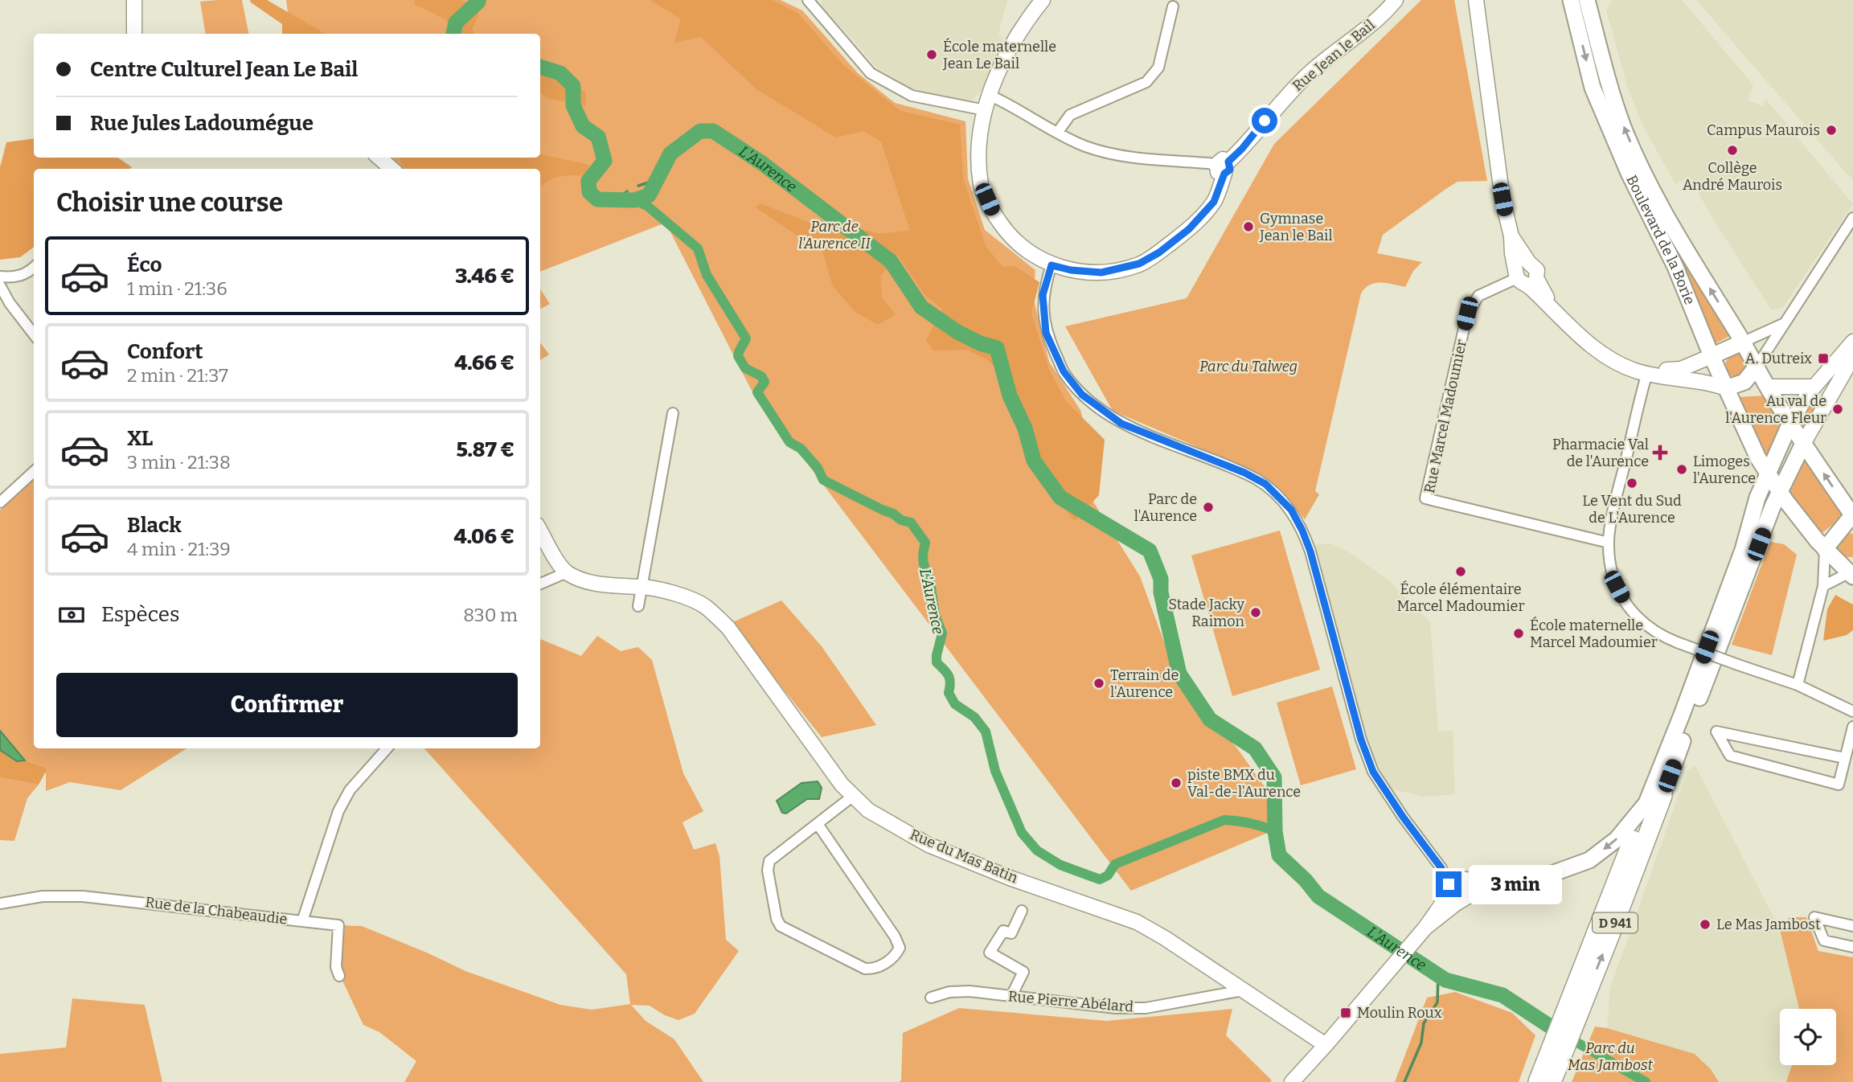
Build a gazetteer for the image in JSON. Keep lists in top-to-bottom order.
{
  "streets": {
    "highway": ["D 941"],
    "main road": ["Boulevard de la Borie"],
    "street": [
      "Rue Jean le Bail",
      "Rue Marcel Madoumier",
      "Rue du Mas Batin",
      "Rue de la Chabeaudie",
      "Rue Pierre Abélard"
    ]
  },
  "crossings": [
    ["Boulevard de la Borie", "D 941"],
    ["Rue du Mas Batin", "Rue Pierre Abélard"]
  ],
  "water": ["L'Aurence"],
  "parks": ["Parc de l'Aurence II", "Parc du Talweg", "Parc du Mas Jambost"],
  "places": {
    "other": [
      "École maternelle Jean Le Bail",
      "Campus Maurois",
      "Collège André Maurois",
      "Gymnase Jean le Bail",
      "Au val de l'Aurence Fleur",
      "Limoges l'Aurence",
      "Le Vent du Sud de L'Aurence",
      "Parc de l'Aurence",
      "École élémentaire Marcel Madoumier",
      "Stade Jacky Raimon",
      "École maternelle Marcel Madoumier",
      "Terrain de l'Aurence",
      "piste BMX du Val-de-l'Aurence",
      "Le Mas Jambost"
    ],
    "transit": ["A. Dutreix", "Moulin Roux"],
    "health": ["Pharmacie Val de l'Aurence"]
  },
  "page": {
    "banner": ["Centre Culturel Jean Le Bail", "Rue Jules Ladoumégue"],
    "heading": "Choisir une course",
    "list": [
      {
        "name": "Éco",
        "note": "1 min · 21:36",
        "value": "3.46 €"
      },
      {
        "name": "Confort",
        "note": "2 min · 21:37",
        "value": "4.66 €"
      },
      {
        "name": "XL",
        "note": "3 min · 21:38",
        "value": "5.87 €"
      },
      {
        "name": "Black",
        "note": "4 min · 21:39",
        "value": "4.06 €"
      }
    ],
    "pay": ["Espèces", "830 m"],
    "buttons": "Confirmer",
    "bubble": "3 min"
  }
}
